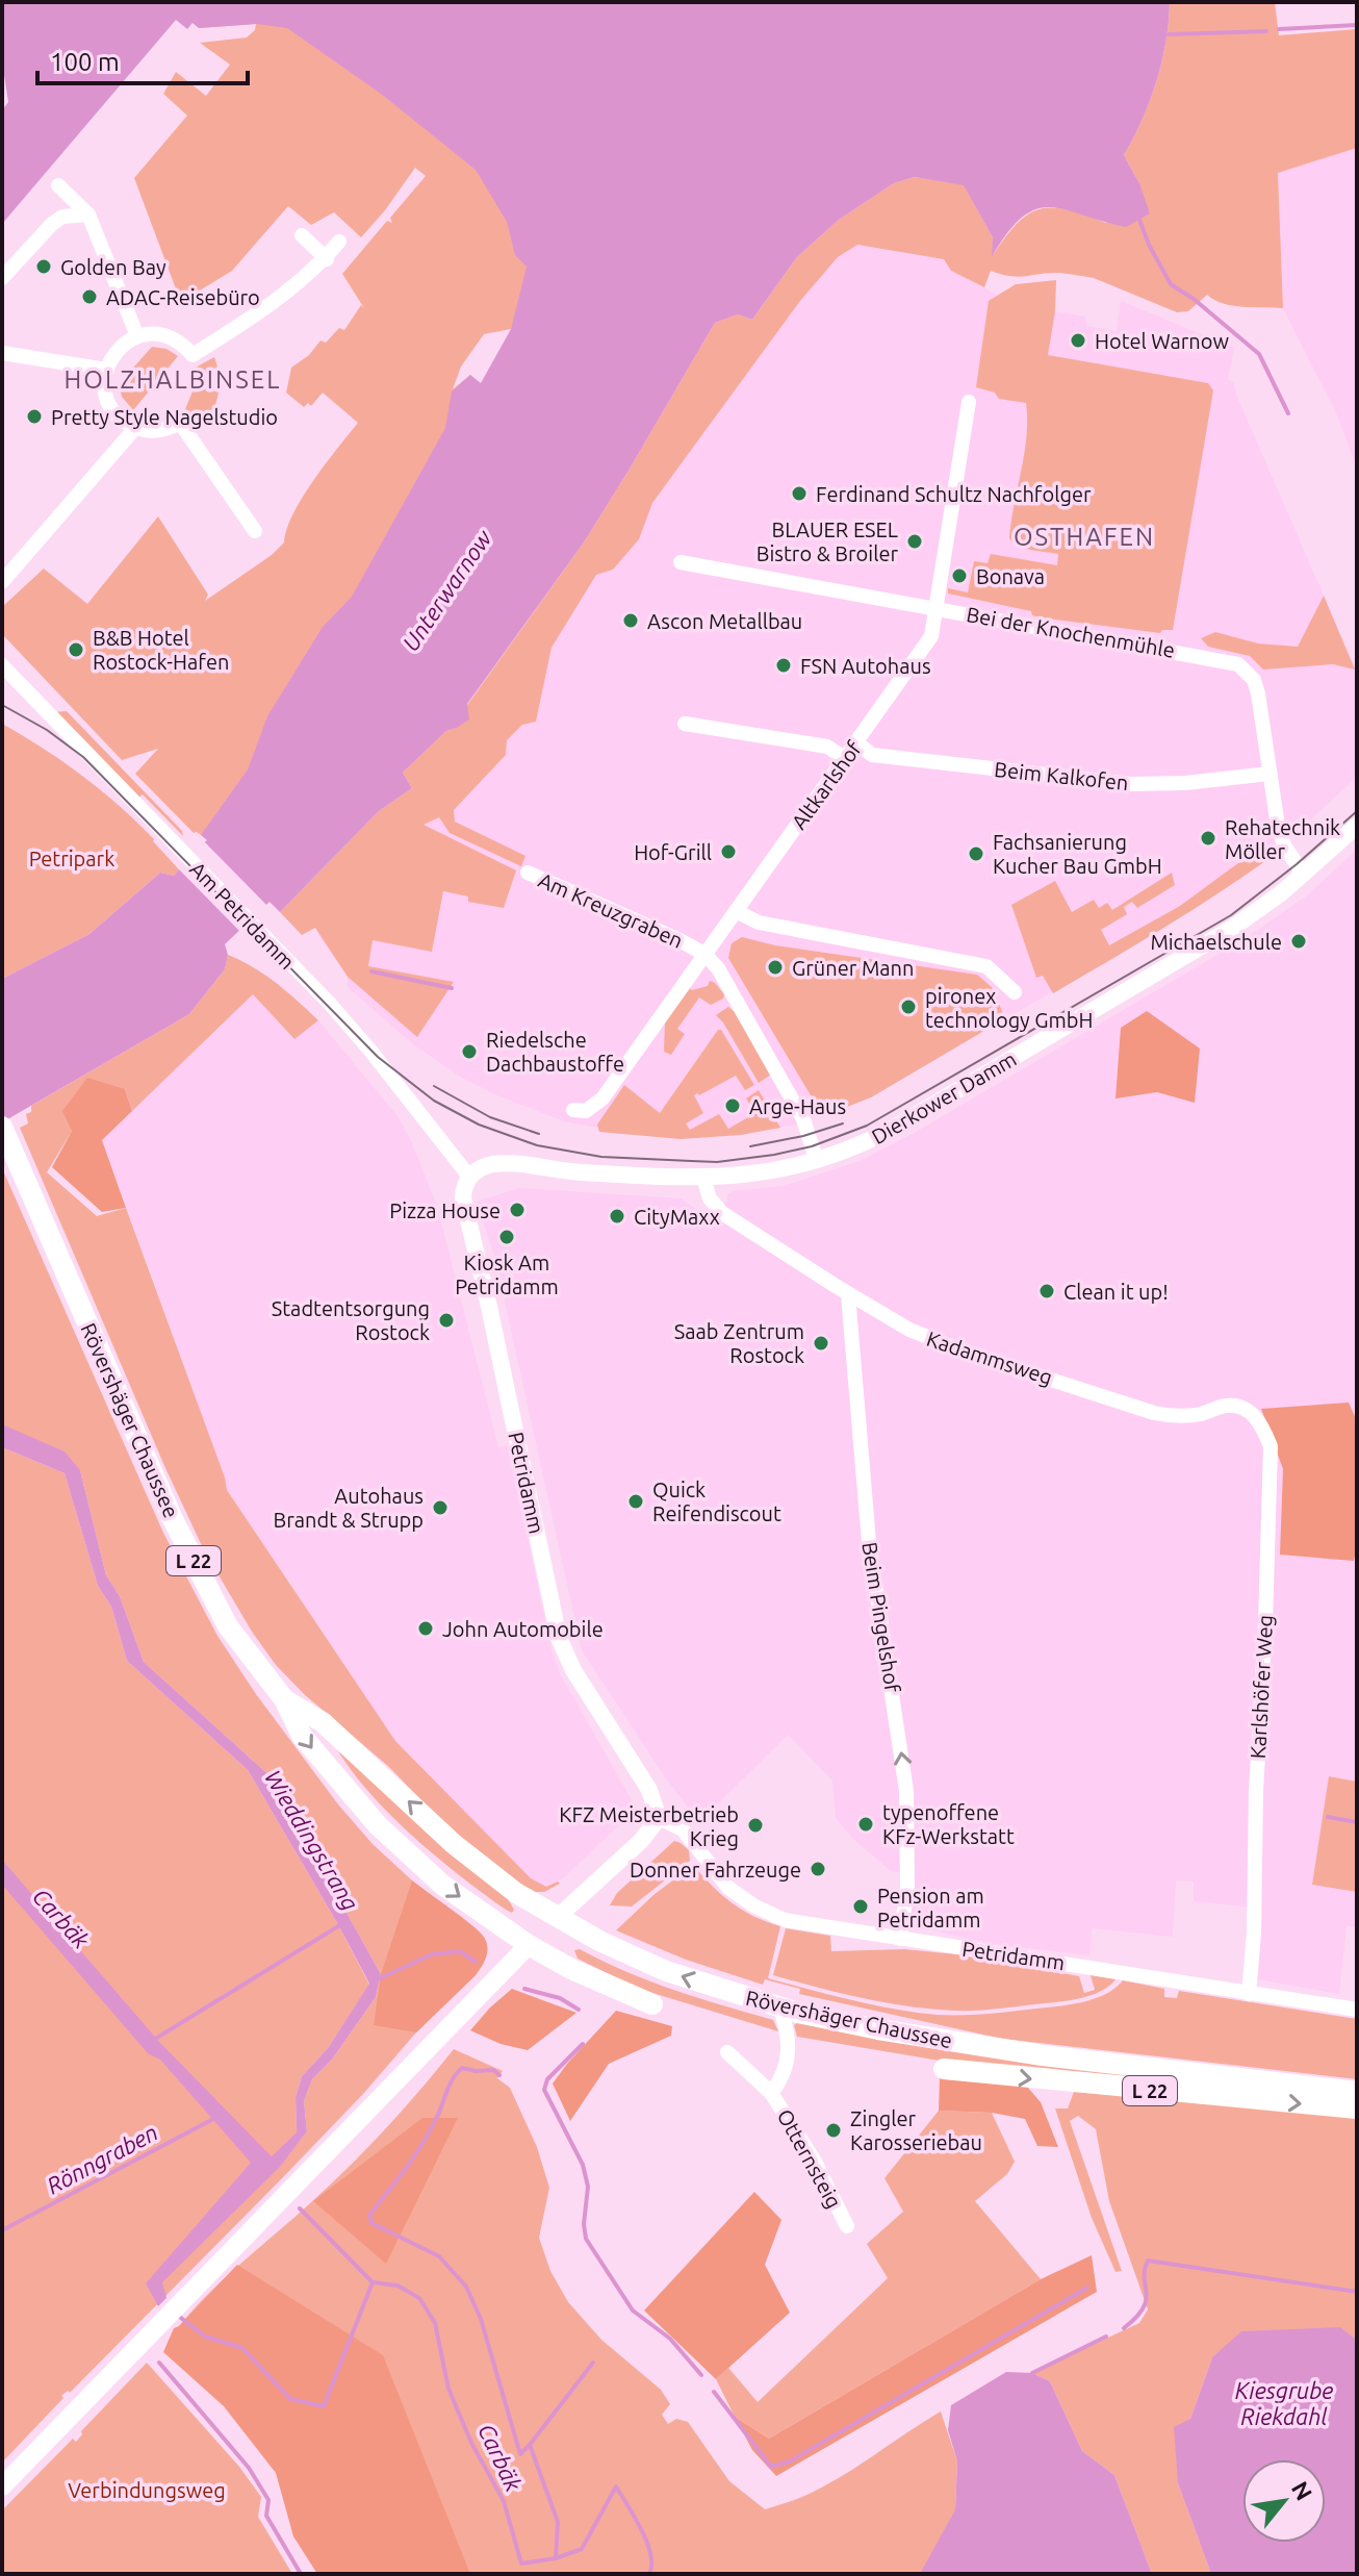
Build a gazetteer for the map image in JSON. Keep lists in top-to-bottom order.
{
  "streets": {
    "main road": ["Rövershäger Chaussee", "L 22"],
    "street": [
      "Bei der Knochenmühle",
      "Beim Kalkofen",
      "Altkarlshof",
      "Am Kreuzgraben",
      "Am Petridamm",
      "Dierkower Damm",
      "Kadammsweg",
      "Petridamm",
      "Beim Pingelshof",
      "Karlshöfer Weg",
      "Otternsteig"
    ]
  },
  "crossings": [
    ["Bei der Knochenmühle", "Beim Kalkofen"],
    ["Bei der Knochenmühle", "Altkarlshof"],
    ["Bei der Knochenmühle", "Dierkower Damm"],
    ["Beim Kalkofen", "Altkarlshof"],
    ["Altkarlshof", "Am Kreuzgraben"],
    ["Am Kreuzgraben", "Dierkower Damm"],
    ["Am Petridamm", "Dierkower Damm"],
    ["Am Petridamm", "Petridamm"],
    ["Dierkower Damm", "Kadammsweg"],
    ["Dierkower Damm", "Petridamm"],
    ["Kadammsweg", "Beim Pingelshof"],
    ["Kadammsweg", "Karlshöfer Weg"],
    ["Rövershäger Chaussee", "Otternsteig"],
    ["Petridamm", "Beim Pingelshof"],
    ["Petridamm", "Karlshöfer Weg"]
  ],
  "one_way": ["Beim Pingelshof"],
  "districts": ["HOLZHALBINSEL", "OSTHAFEN"],
  "water": [
    "Unterwarnow",
    "Wieddingstrang",
    "Carbäk",
    "Rönngraben",
    "Kiesgrube Riekdahl"
  ],
  "parks": ["Petripark", "Verbindungsweg"],
  "places": [
    "Golden Bay",
    "ADAC-Reisebüro",
    "Hotel Warnow",
    "Pretty Style Nagelstudio",
    "Ferdinand Schultz Nachfolger",
    "BLAUER ESEL Bistro & Broiler",
    "Bonava",
    "Ascon Metallbau",
    "B&B Hotel Rostock-Hafen",
    "FSN Autohaus",
    "Rehatechnik Möller",
    "Hof-Grill",
    "Fachsanierung Kucher Bau GmbH",
    "Michaelschule",
    "Grüner Mann",
    "pironex technology GmbH",
    "Riedelsche Dachbaustoffe",
    "Arge-Haus",
    "Pizza House",
    "CityMaxx",
    "Kiosk Am Petridamm",
    "Clean it up!",
    "Stadtentsorgung Rostock",
    "Saab Zentrum Rostock",
    "Quick Reifendiscout",
    "Autohaus Brandt & Strupp",
    "John Automobile",
    "typenoffene KFz-Werkstatt",
    "KFZ Meisterbetrieb Krieg",
    "Donner Fahrzeuge",
    "Pension am Petridamm",
    "Zingler Karosseriebau"
  ],
  "scale_bar": "100 m",
  "north": "top right"
}
